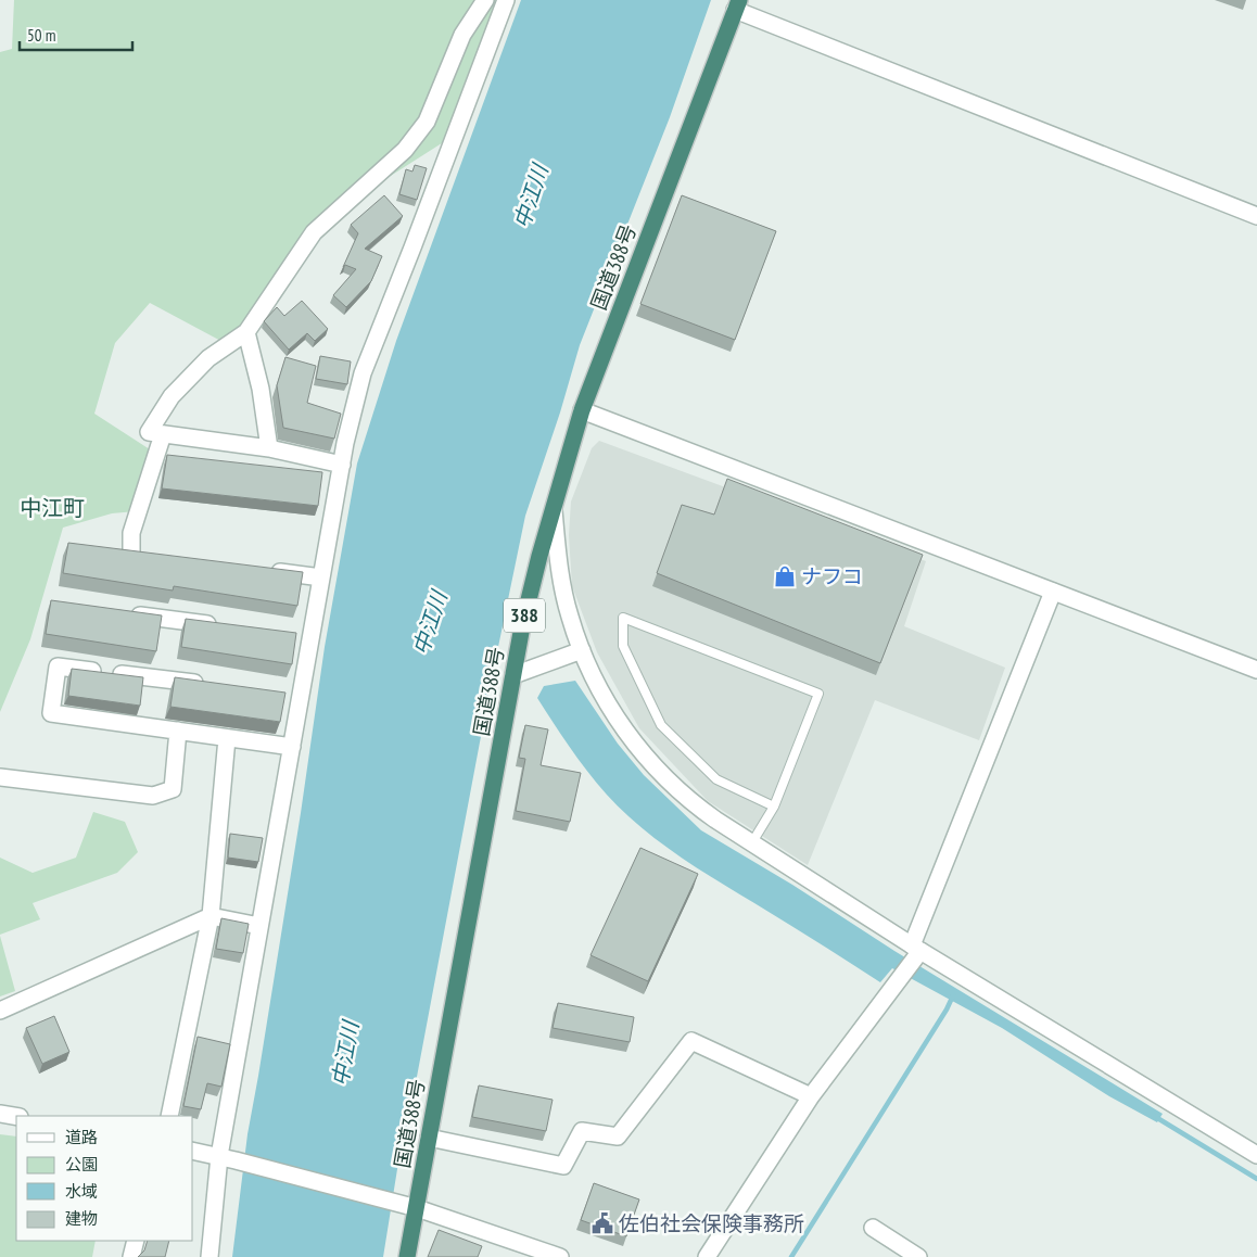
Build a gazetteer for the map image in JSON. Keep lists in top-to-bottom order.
{
  "streets": {
    "highway": ["国道388号", "388"]
  },
  "districts": ["中江町"],
  "water": ["中江川"],
  "places": {
    "shop": ["ナフコ"],
    "public building": ["佐伯社会保険事務所"]
  },
  "legend": [
    "道路",
    "公園",
    "水域",
    "建物"
  ],
  "scale_bar": "50 m"
}
